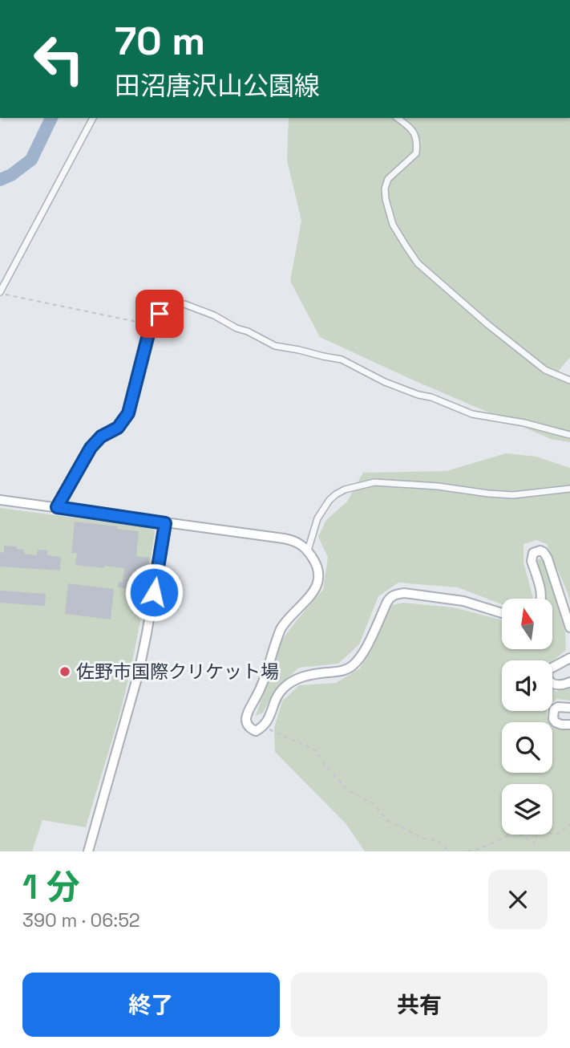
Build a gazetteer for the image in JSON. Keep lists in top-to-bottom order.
{
  "places": ["佐野市国際クリケット場"],
  "north": "top",
  "page": {
    "turn": ["70 m", "田沼唐沢山公園線"],
    "heading": ["1 分", "390 m · 06:52"],
    "buttons": ["終了", "共有"]
  }
}
